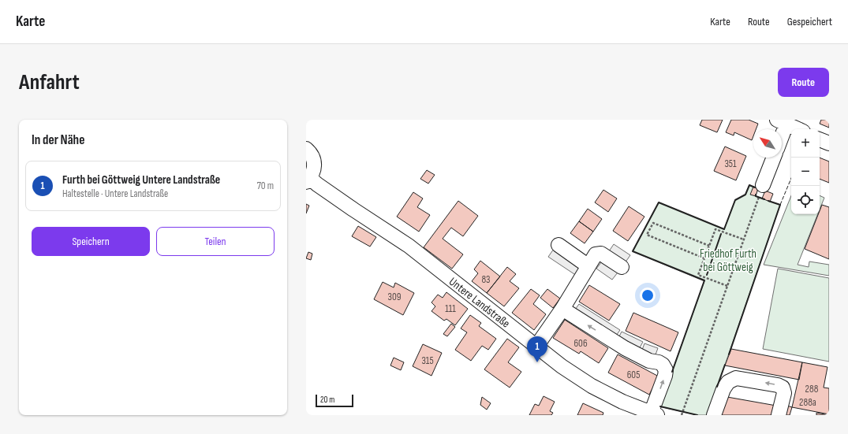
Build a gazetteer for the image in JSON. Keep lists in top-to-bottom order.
{
  "streets": {
    "street": ["Untere Landstraße"]
  },
  "parks": ["Friedhof Furth bei Göttweig"],
  "house_numbers": [
    "351",
    "83",
    "309",
    "111",
    "606",
    "315",
    "605",
    "288",
    "288a"
  ],
  "scale_bar": "20 m",
  "north": "top left",
  "page": {
    "header": "Karte",
    "nav": ["Karte", "Route", "Gespeichert"],
    "buttons": [
      "Route",
      ["Speichern", "Teilen"]
    ],
    "title": "Anfahrt",
    "heading": "In der Nähe",
    "map_buttons": ["+", "−"],
    "list": [
      {
        "mark": "1",
        "name": "Furth bei Göttweig Untere Landstraße",
        "note": "Haltestelle · Untere Landstraße",
        "value": "70 m"
      }
    ],
    "pins": "1",
    "scale": "20 m"
  }
}
